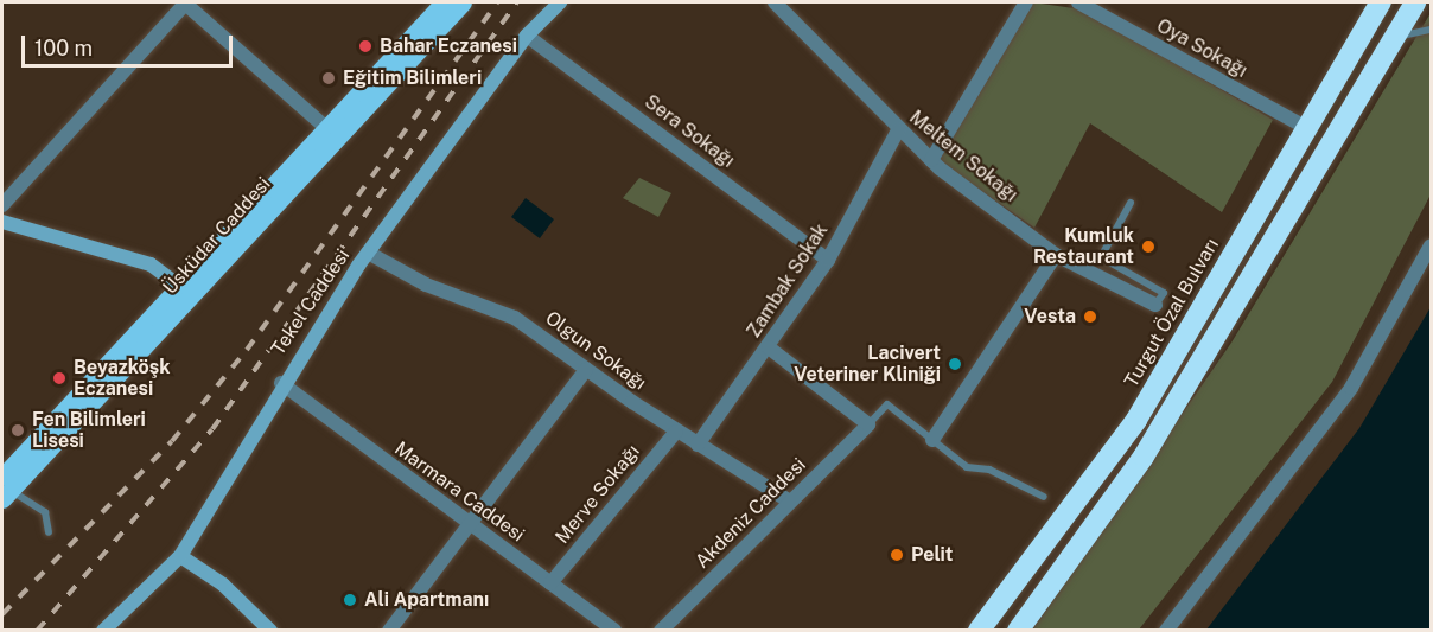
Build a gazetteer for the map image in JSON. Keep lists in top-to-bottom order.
{
  "streets": {
    "highway": ["Turgut Özal Bulvarı"],
    "main road": ["Üsküdar Caddesi"],
    "street": [
      "Oya Sokağı",
      "Sera Sokağı",
      "Meltem Sokağı",
      "Zambak Sokak",
      "Tekel Caddesi",
      "Olgun Sokağı",
      "Marmara Caddesi",
      "Merve Sokağı",
      "Akdeniz Caddesi"
    ]
  },
  "crossings": [
    ["Oya Sokağı", "Turgut Özal Bulvarı"],
    ["Sera Sokağı", "Zambak Sokak"],
    ["Sera Sokağı", "Tekel Caddesi"],
    ["Meltem Sokağı", "Zambak Sokak"],
    ["Zambak Sokak", "Olgun Sokağı"],
    ["Tekel Caddesi", "Olgun Sokağı"],
    ["Tekel Caddesi", "Marmara Caddesi"],
    ["Olgun Sokağı", "Merve Sokağı"],
    ["Olgun Sokağı", "Akdeniz Caddesi"],
    ["Marmara Caddesi", "Merve Sokağı"]
  ],
  "places": [
    "Bahar Eczanesi",
    "Eğitim Bilimleri",
    "Kumluk Restaurant",
    "Vesta",
    "Lacivert Veteriner Kliniği",
    "Beyazköşk Eczanesi",
    "Fen Bilimleri Lisesi",
    "Pelit",
    "Ali Apartmanı"
  ],
  "scale_bar": "100 m"
}
